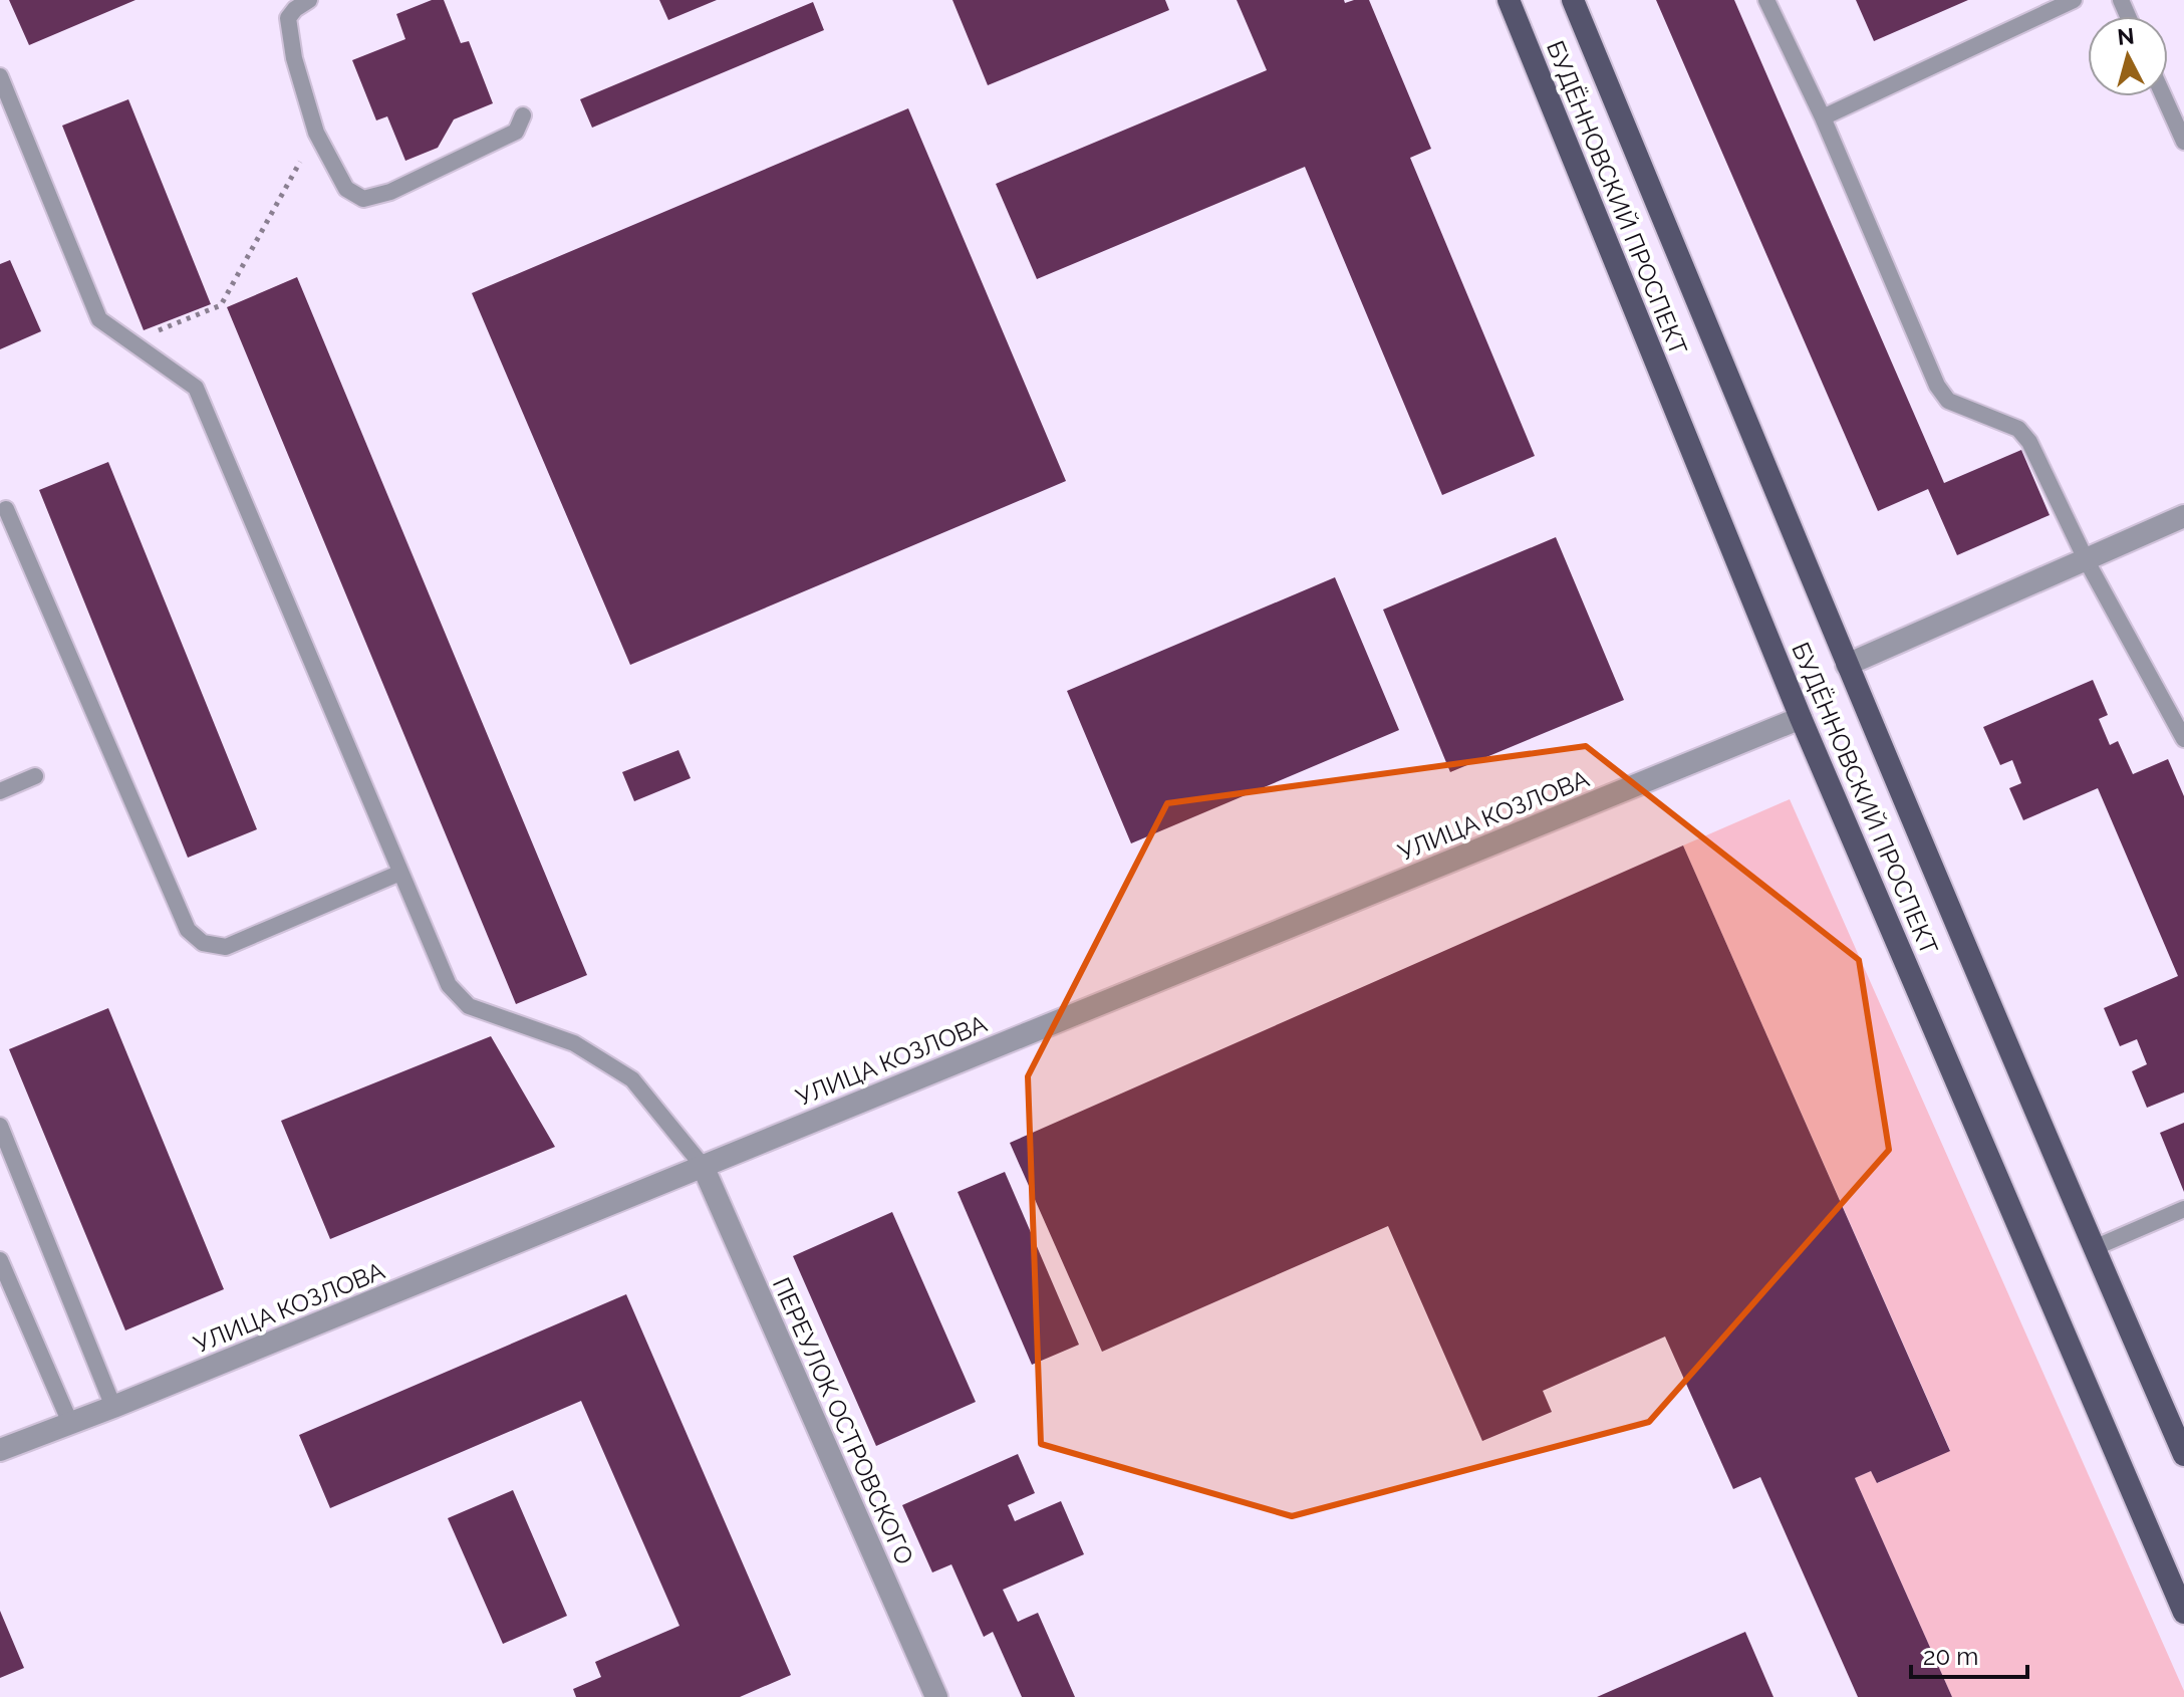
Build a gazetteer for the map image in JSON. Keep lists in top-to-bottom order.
{
  "streets": {
    "main road": ["БУДЁННОВСКИЙ ПРОСПЕКТ"],
    "street": ["УЛИЦА КОЗЛОВА", "ПЕРЕУЛОК ОСТРОВСКОГО"]
  },
  "crossings": [
    ["БУДЁННОВСКИЙ ПРОСПЕКТ", "УЛИЦА КОЗЛОВА"],
    ["УЛИЦА КОЗЛОВА", "ПЕРЕУЛОК ОСТРОВСКОГО"]
  ],
  "scale_bar": "20 m",
  "north": "top"
}
